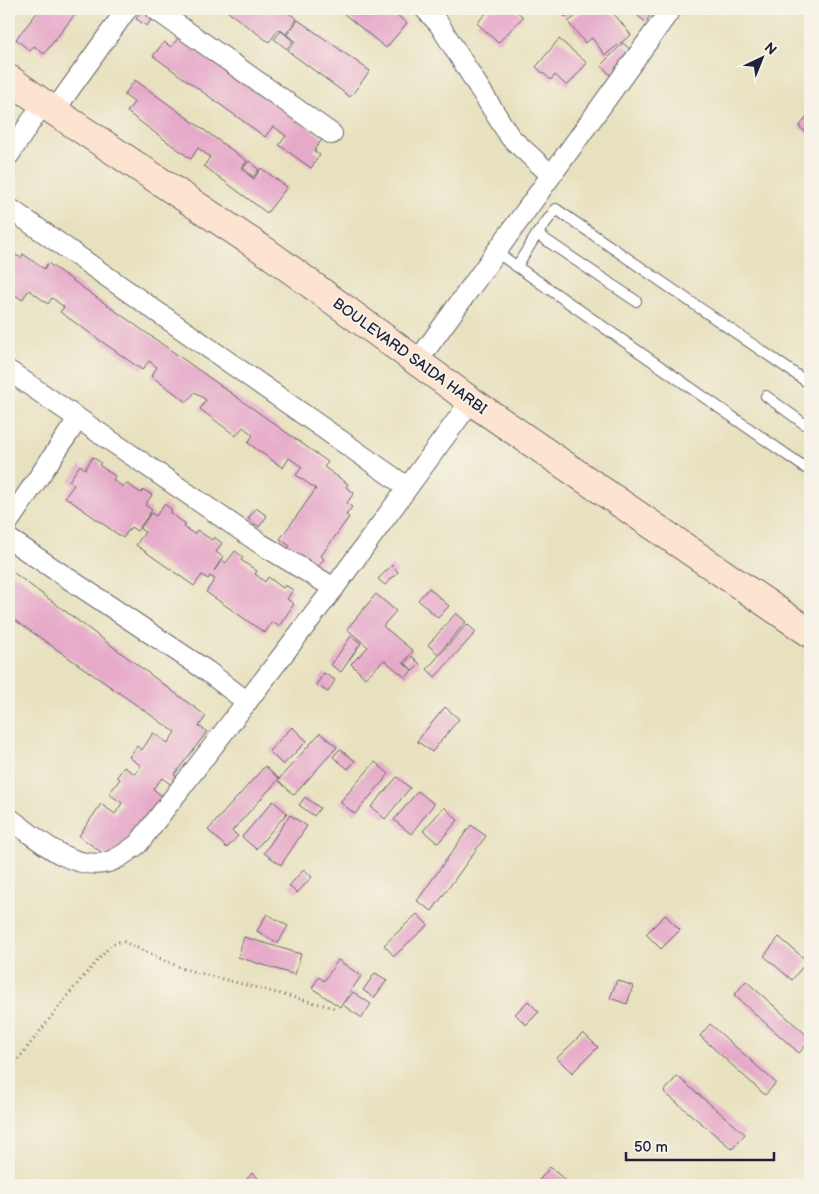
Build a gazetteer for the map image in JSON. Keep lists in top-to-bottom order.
{
  "streets": {
    "street": ["BOULEVARD SAIDA HARBI"]
  },
  "scale_bar": "50 m",
  "north": "top right"
}
